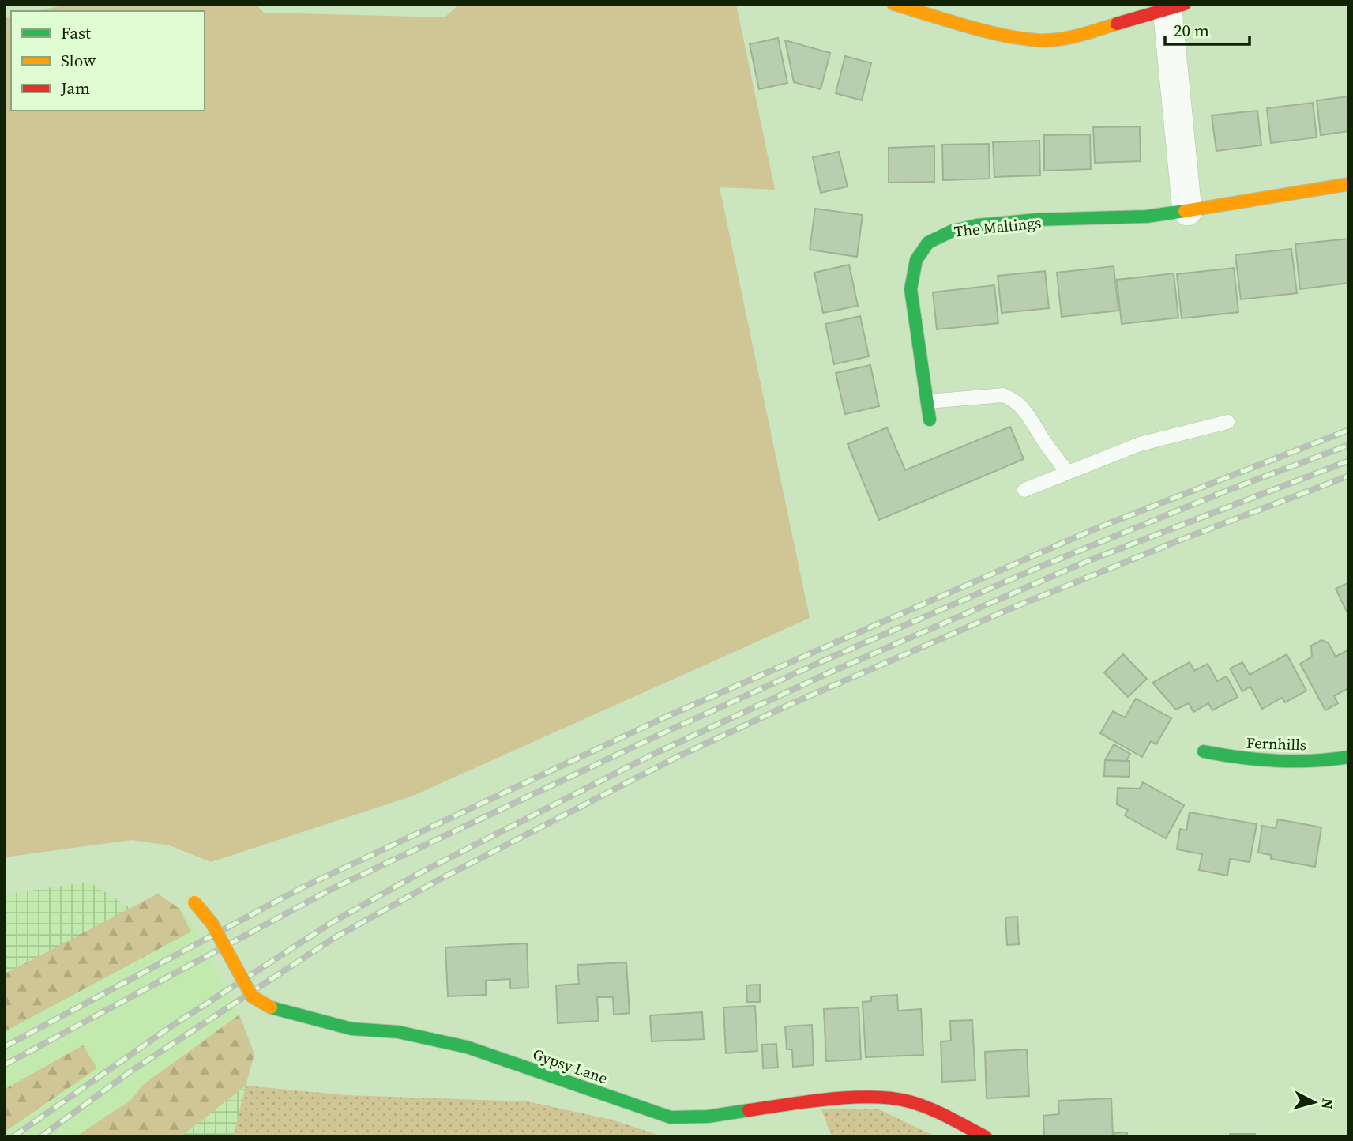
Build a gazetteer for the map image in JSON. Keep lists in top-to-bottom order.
{
  "streets": {
    "street": ["The Maltings", "Fernhills", "Gypsy Lane"]
  },
  "legend": ["Fast", "Slow", "Jam"],
  "scale_bar": "20 m",
  "north": "right"
}
